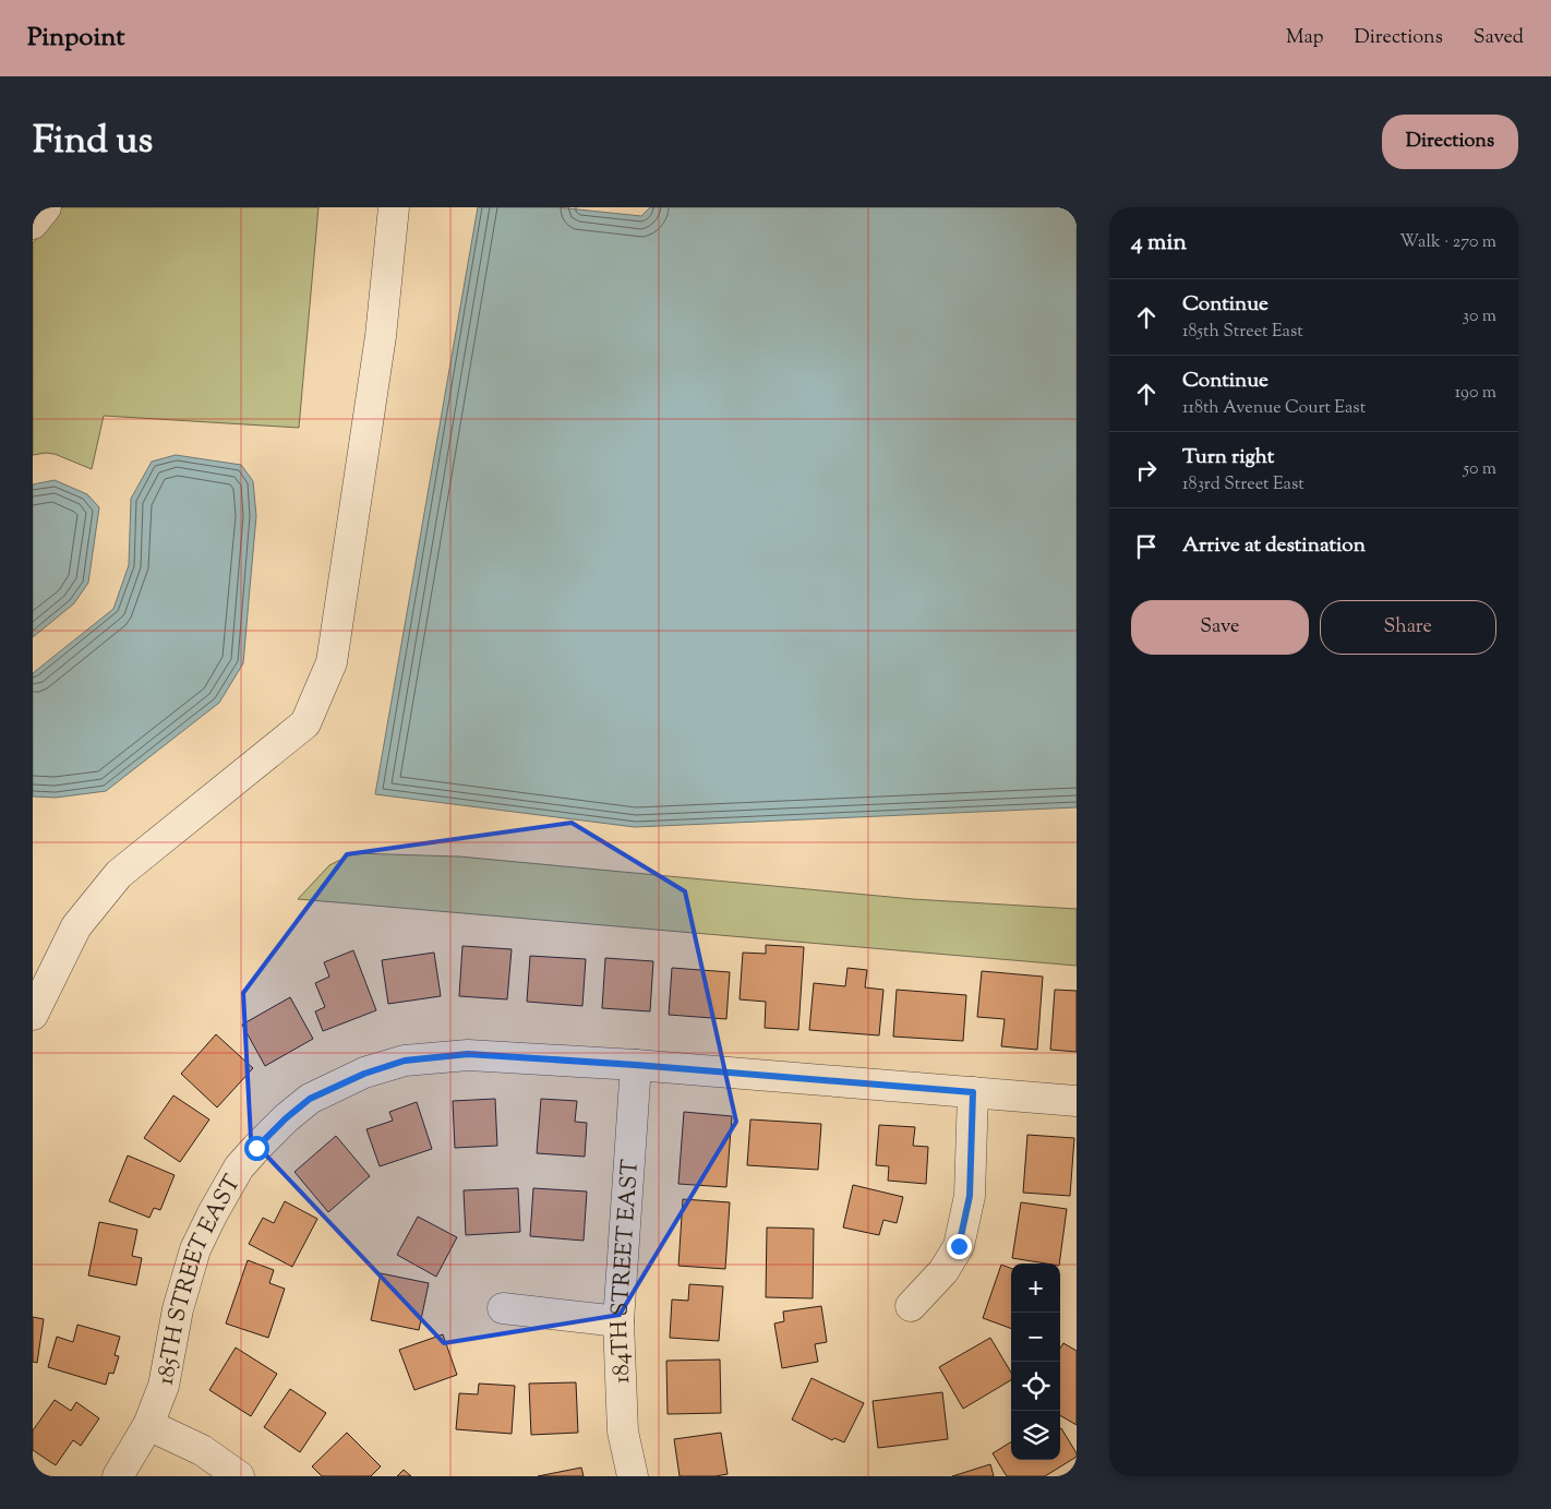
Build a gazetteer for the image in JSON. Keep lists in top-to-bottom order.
{
  "streets": {
    "street": ["184TH STREET EAST", "185TH STREET EAST"]
  },
  "crossings": [
    ["184TH STREET EAST", "185TH STREET EAST"]
  ],
  "page": {
    "header": "Pinpoint",
    "nav": ["Map", "Directions", "Saved"],
    "title": "Find us",
    "buttons": [
      "Directions",
      ["Save", "Share"]
    ],
    "heading": ["4 min", "Walk · 270 m"],
    "list": [
      ["Continue", "185th Street East", "30 m"],
      ["Continue", "118th Avenue Court East", "190 m"],
      ["Turn right", "183rd Street East", "50 m"],
      "Arrive at destination"
    ],
    "map_buttons": ["+", "−"]
  }
}
